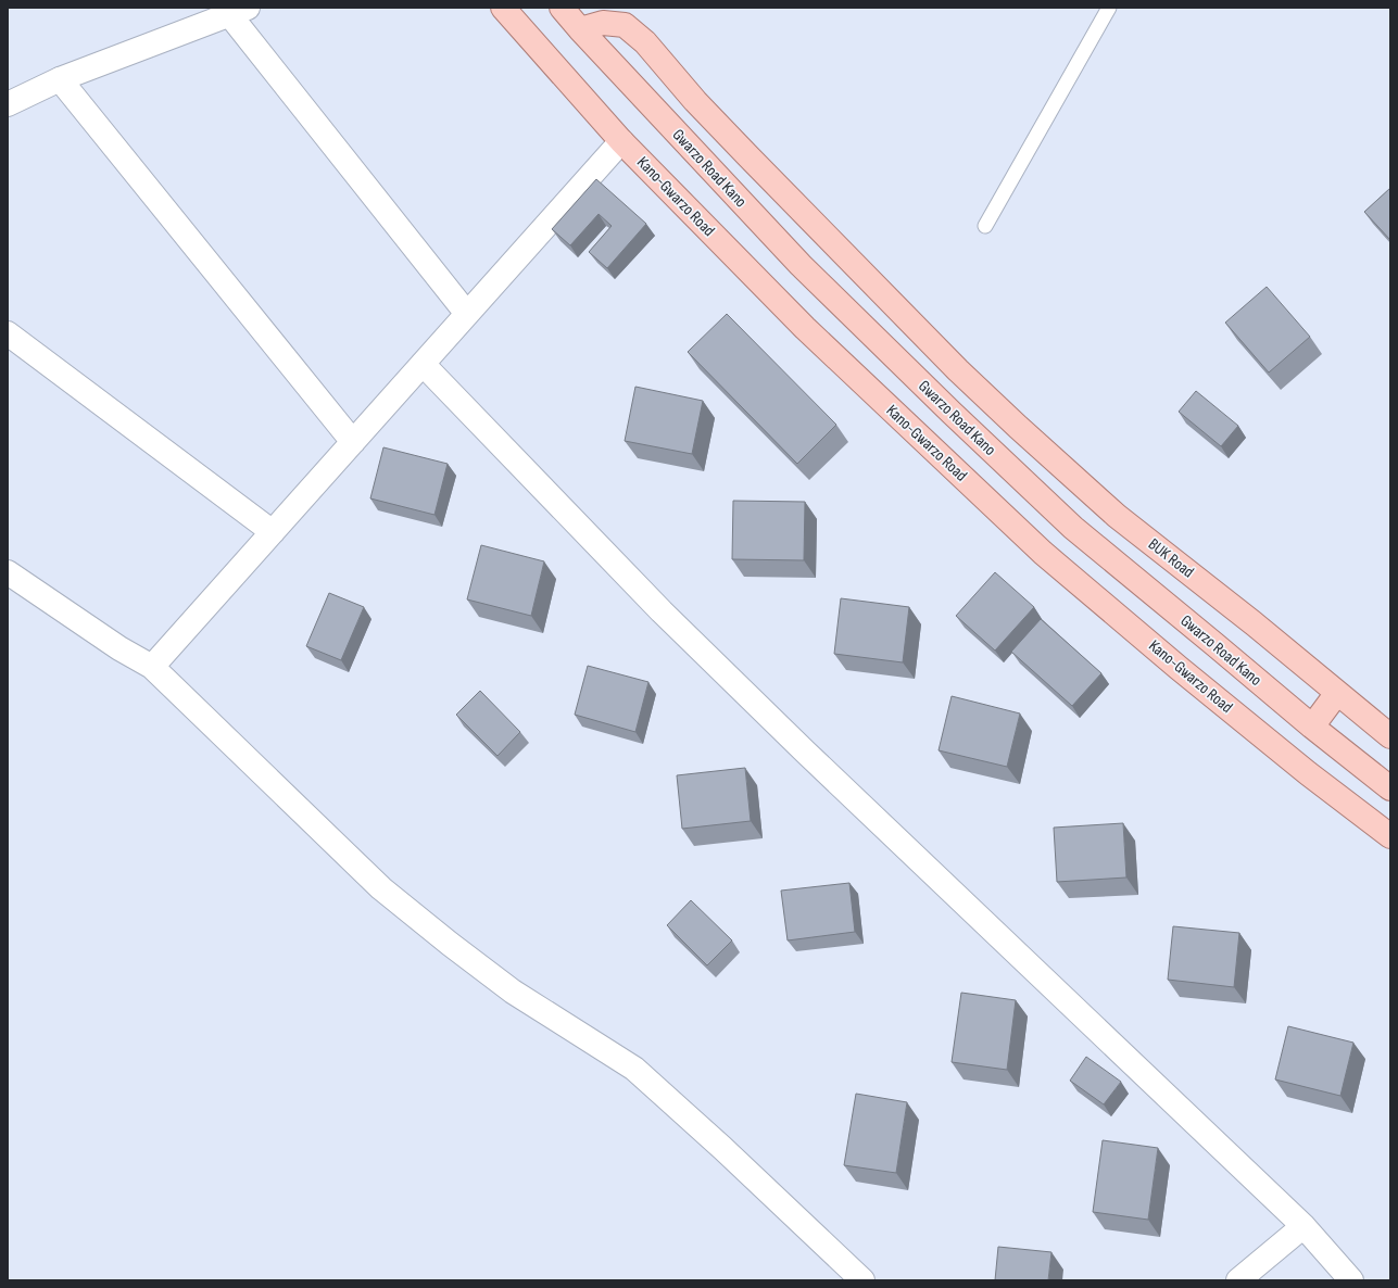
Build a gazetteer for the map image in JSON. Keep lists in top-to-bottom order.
{
  "streets": {
    "main road": ["Gwarzo Road Kano", "Kano-Gwarzo Road", "BUK Road"]
  },
  "crossings": [
    ["Gwarzo Road Kano", "BUK Road"]
  ]
}
